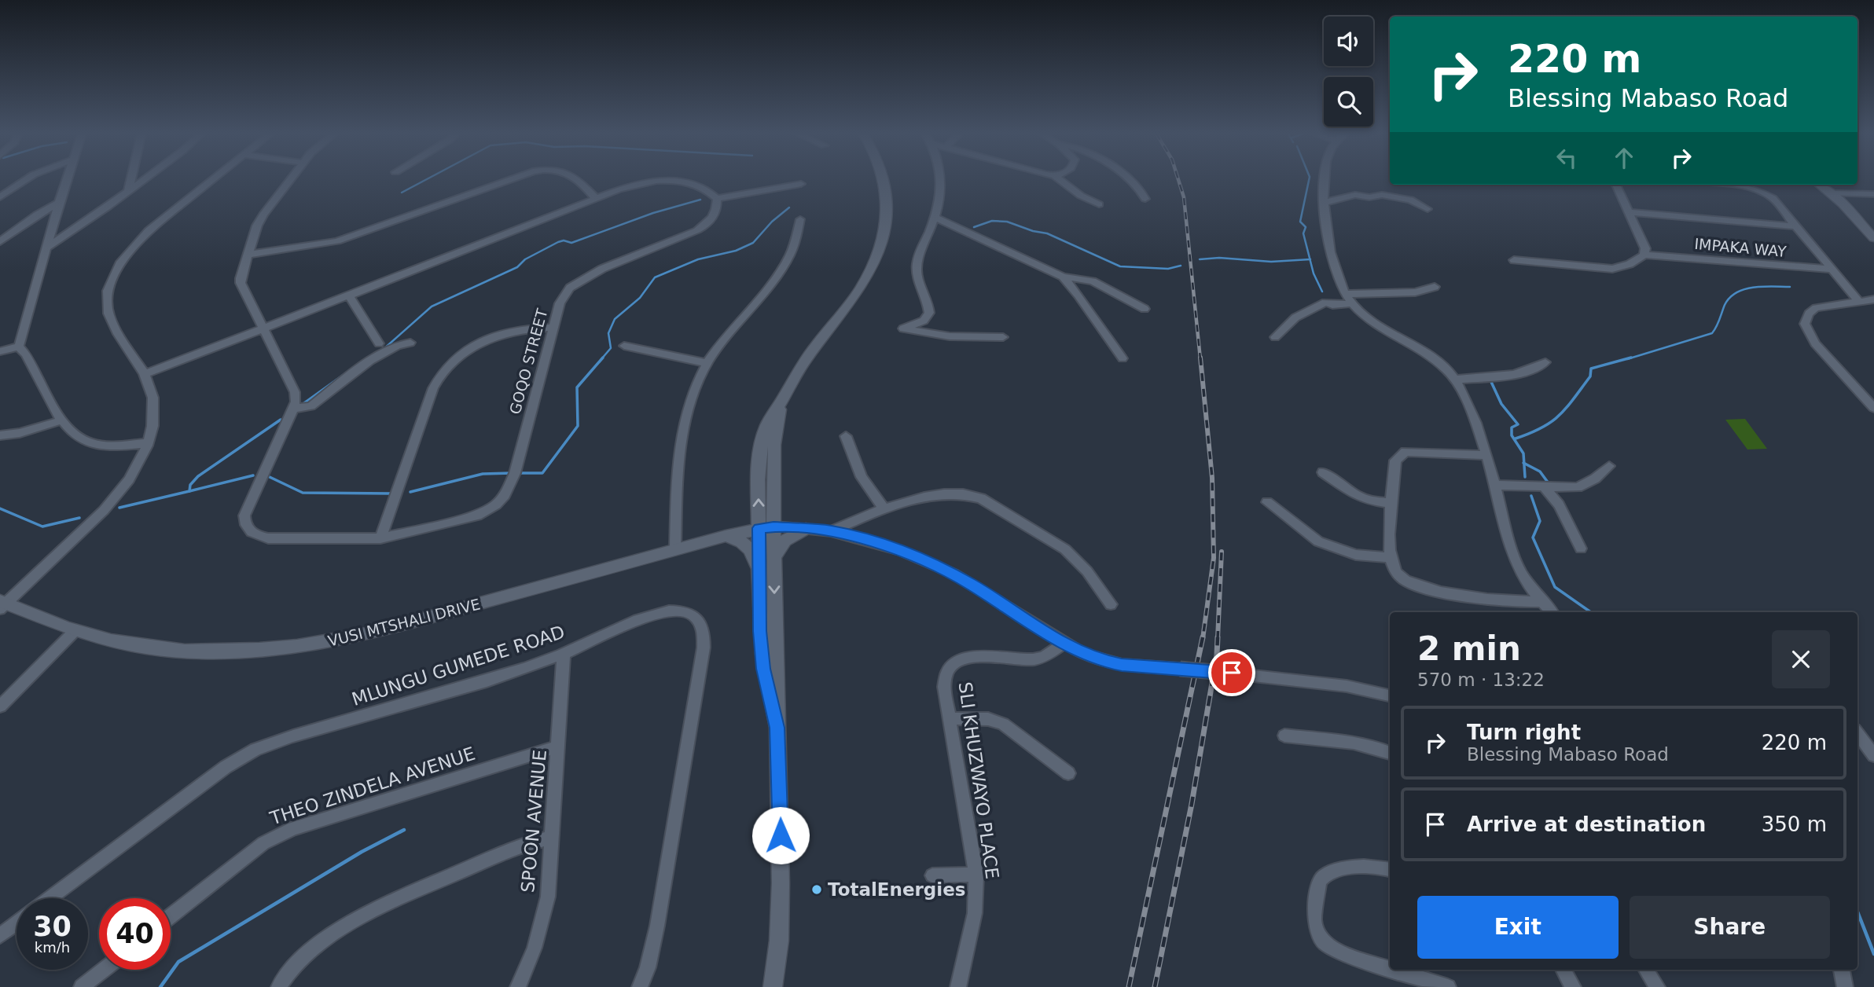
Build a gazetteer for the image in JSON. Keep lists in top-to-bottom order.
{
  "streets": {
    "street": [
      "IMPAKA WAY",
      "GOQO STREET",
      "VUSI MTSHALI DRIVE",
      "MLUNGU GUMEDE ROAD",
      "SLI KHUZWAYO PLACE",
      "THEO ZINDELA AVENUE",
      "SPOON AVENUE"
    ]
  },
  "crossings": [
    ["MLUNGU GUMEDE ROAD", "SPOON AVENUE"],
    ["THEO ZINDELA AVENUE", "SPOON AVENUE"]
  ],
  "places": ["TotalEnergies"],
  "page": {
    "turn": ["220 m", "Blessing Mabaso Road"],
    "heading": ["2 min", "570 m · 13:22"],
    "list": [
      {
        "name": "Turn right",
        "note": "Blessing Mabaso Road",
        "value": "220 m"
      },
      {
        "name": "Arrive at destination",
        "value": "350 m"
      }
    ],
    "buttons": ["Exit", "Share"],
    "speed": "30 km/h",
    "limit": "40"
  }
}
